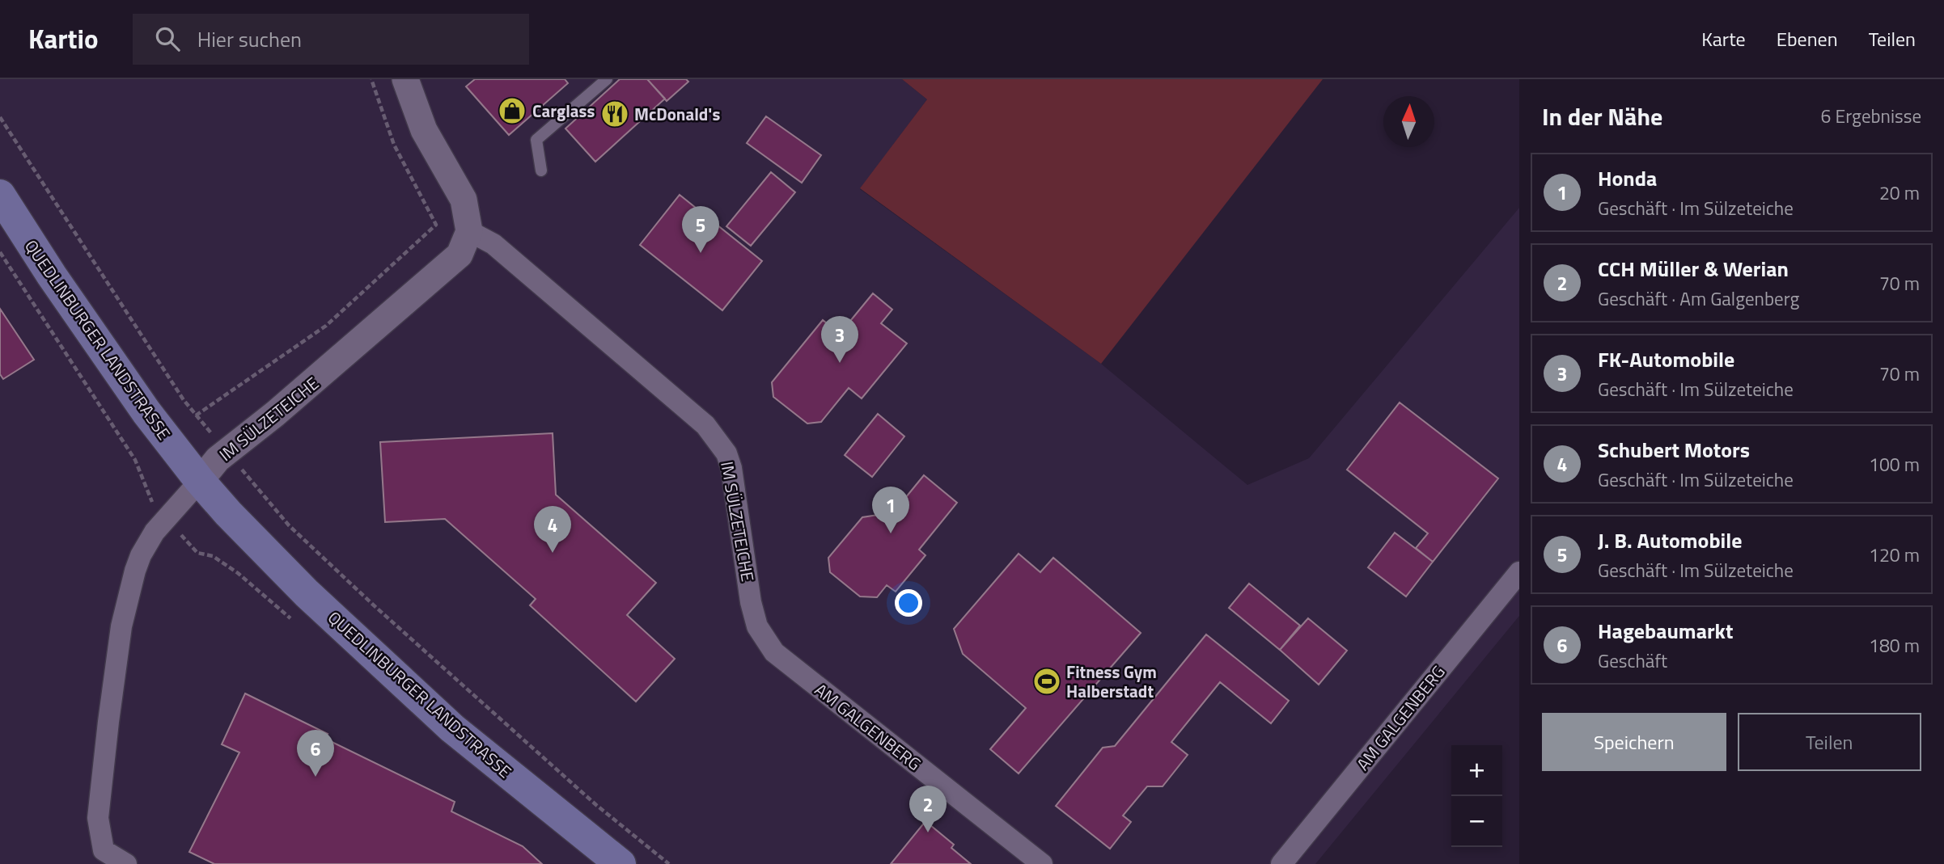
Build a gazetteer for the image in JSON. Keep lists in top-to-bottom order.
{
  "streets": {
    "main road": ["QUEDLINBURGER LANDSTRASSE"],
    "street": ["IM SÜLZETEICHE", "AM GALGENBERG"]
  },
  "crossings": [
    ["QUEDLINBURGER LANDSTRASSE", "IM SÜLZETEICHE"],
    ["IM SÜLZETEICHE", "AM GALGENBERG"]
  ],
  "places": {
    "shop": ["Carglass"],
    "restaurant": ["McDonald's"],
    "sports": ["Fitness Gym Halberstadt"]
  },
  "north": "top",
  "page": {
    "header": "Kartio",
    "search": "Hier suchen",
    "nav": ["Karte", "Ebenen", "Teilen"],
    "heading": ["In der Nähe", "6 Ergebnisse"],
    "list": [
      {
        "mark": "1",
        "name": "Honda",
        "note": "Geschäft · Im Sülzeteiche",
        "value": "20 m"
      },
      {
        "mark": "2",
        "name": "CCH Müller & Werian",
        "note": "Geschäft · Am Galgenberg",
        "value": "70 m"
      },
      {
        "mark": "3",
        "name": "FK-Automobile",
        "note": "Geschäft · Im Sülzeteiche",
        "value": "70 m"
      },
      {
        "mark": "4",
        "name": "Schubert Motors",
        "note": "Geschäft · Im Sülzeteiche",
        "value": "100 m"
      },
      {
        "mark": "5",
        "name": "J. B. Automobile",
        "note": "Geschäft · Im Sülzeteiche",
        "value": "120 m"
      },
      {
        "mark": "6",
        "name": "Hagebaumarkt",
        "note": "Geschäft",
        "value": "180 m"
      }
    ],
    "pins": [
      "5",
      "3",
      "1",
      "4",
      "6",
      "2"
    ],
    "buttons": ["Speichern", "Teilen"],
    "map_buttons": ["+", "−"]
  }
}
